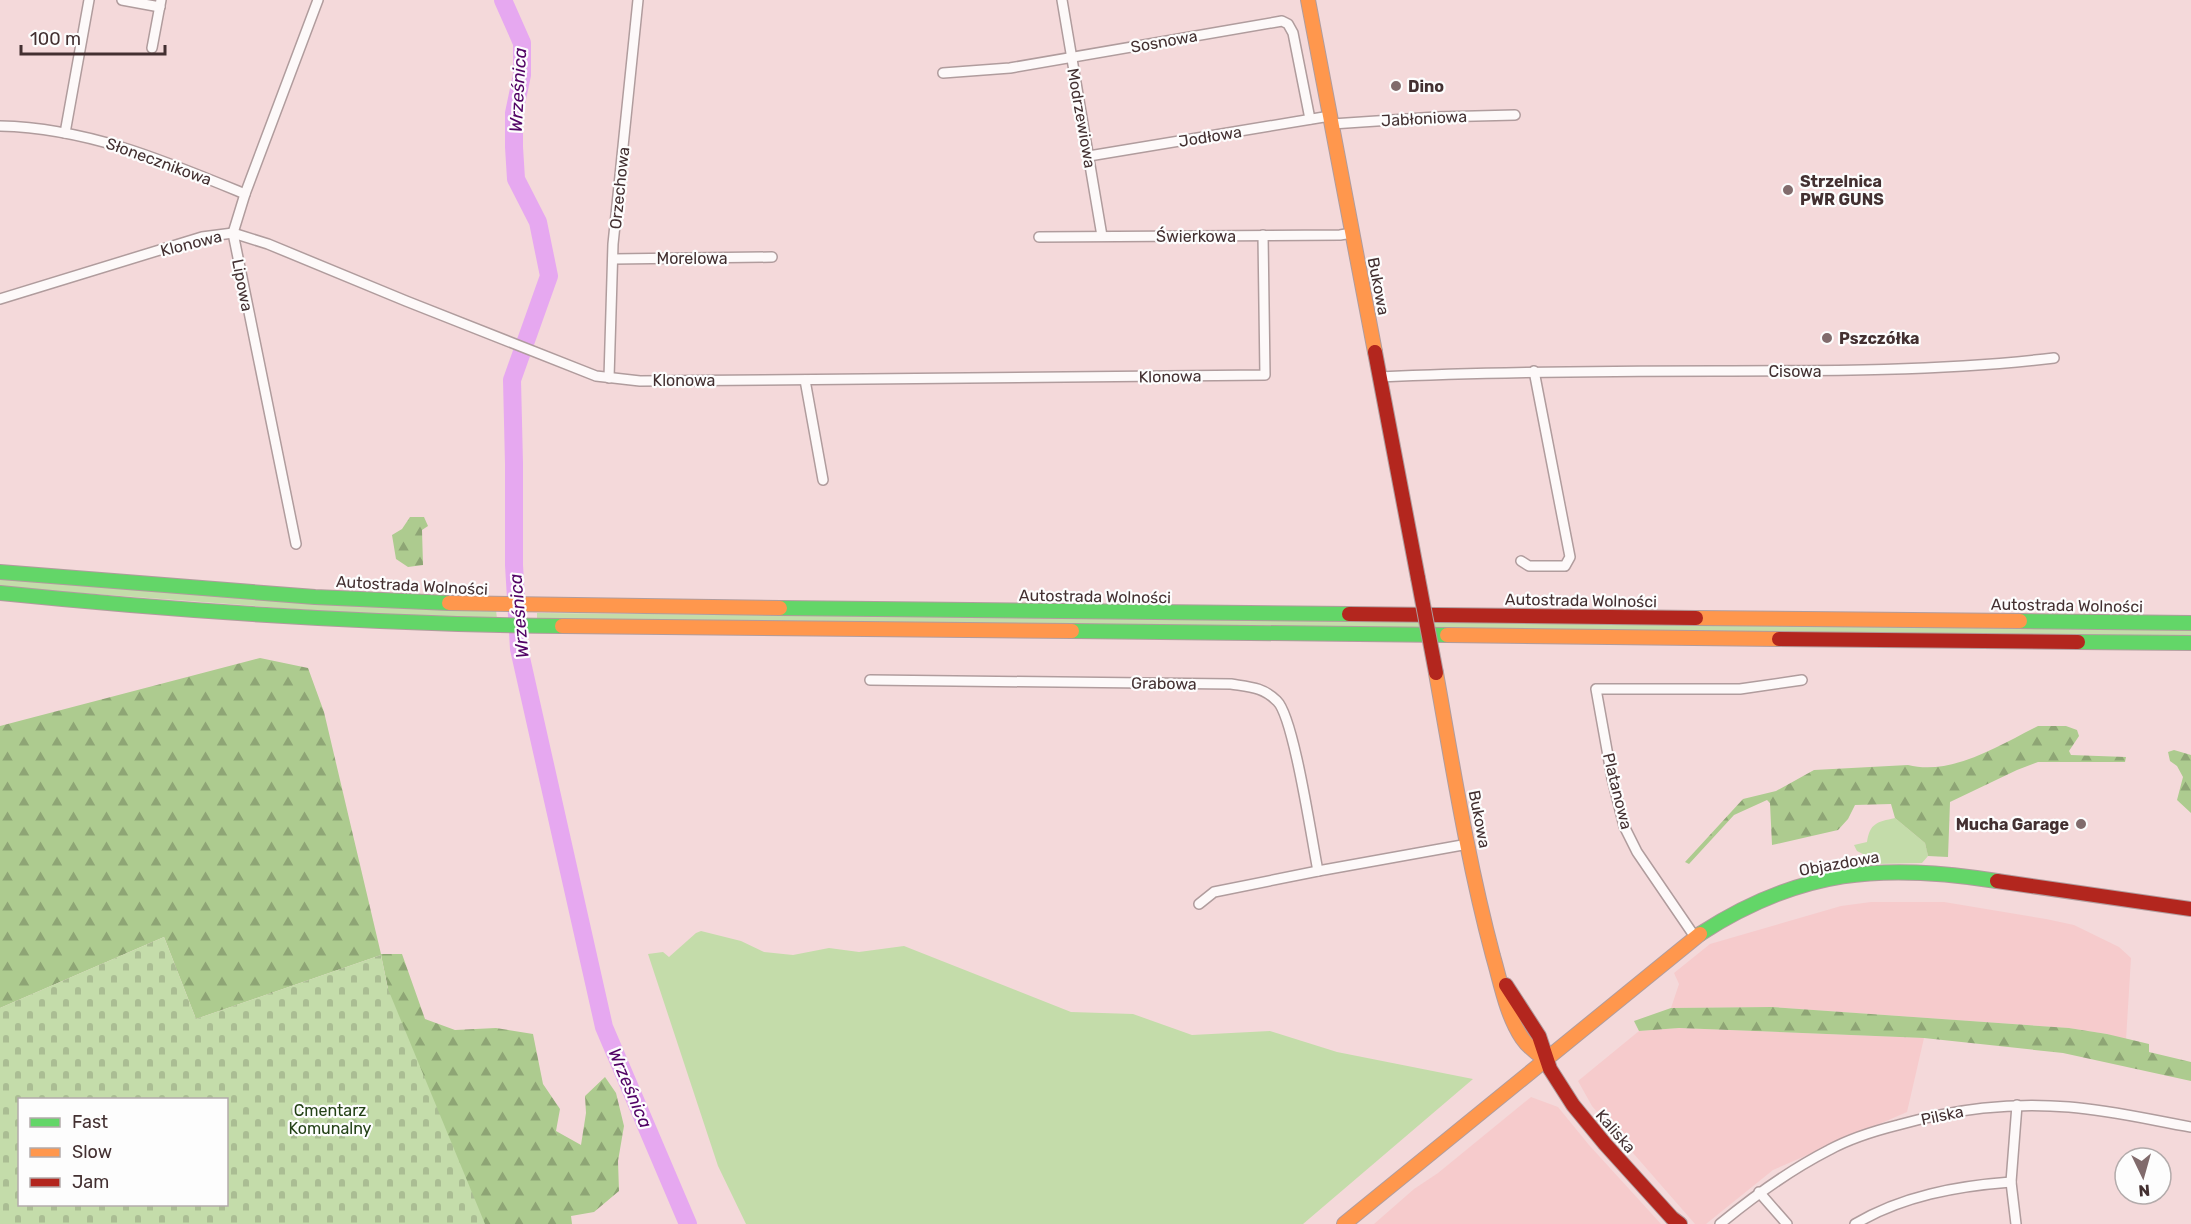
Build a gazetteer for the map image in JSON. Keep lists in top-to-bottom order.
{
  "streets": {
    "main road": [
      "Bukowa",
      "Autostrada Wolności",
      "Objazdowa",
      "Kaliska"
    ],
    "street": [
      "Sosnowa",
      "Modrzewiowa",
      "Jabłoniowa",
      "Jodłowa",
      "Słonecznikowa",
      "Orzechowa",
      "Świerkowa",
      "Klonowa",
      "Morelowa",
      "Lipowa",
      "Cisowa",
      "Grabowa",
      "Platanowa",
      "Pilska"
    ]
  },
  "crossings": [
    ["Sosnowa", "Modrzewiowa"],
    ["Sosnowa", "Jodłowa"],
    ["Modrzewiowa", "Jodłowa"],
    ["Modrzewiowa", "Świerkowa"],
    ["Jabłoniowa", "Jodłowa"],
    ["Jabłoniowa", "Bukowa"],
    ["Jodłowa", "Bukowa"],
    ["Słonecznikowa", "Lipowa"],
    ["Orzechowa", "Klonowa"],
    ["Orzechowa", "Morelowa"],
    ["Świerkowa", "Klonowa"],
    ["Świerkowa", "Bukowa"],
    ["Klonowa", "Lipowa"],
    ["Bukowa", "Cisowa"],
    ["Bukowa", "Objazdowa"],
    ["Bukowa", "Kaliska"],
    ["Platanowa", "Objazdowa"],
    ["Objazdowa", "Kaliska"]
  ],
  "water": ["Wrześnica"],
  "parks": ["Cmentarz Komunalny"],
  "places": [
    "Dino",
    "Strzelnica PWR GUNS",
    "Pszczółka",
    "Mucha Garage"
  ],
  "legend": ["Fast", "Slow", "Jam"],
  "scale_bar": "100 m",
  "north": "bottom"
}
